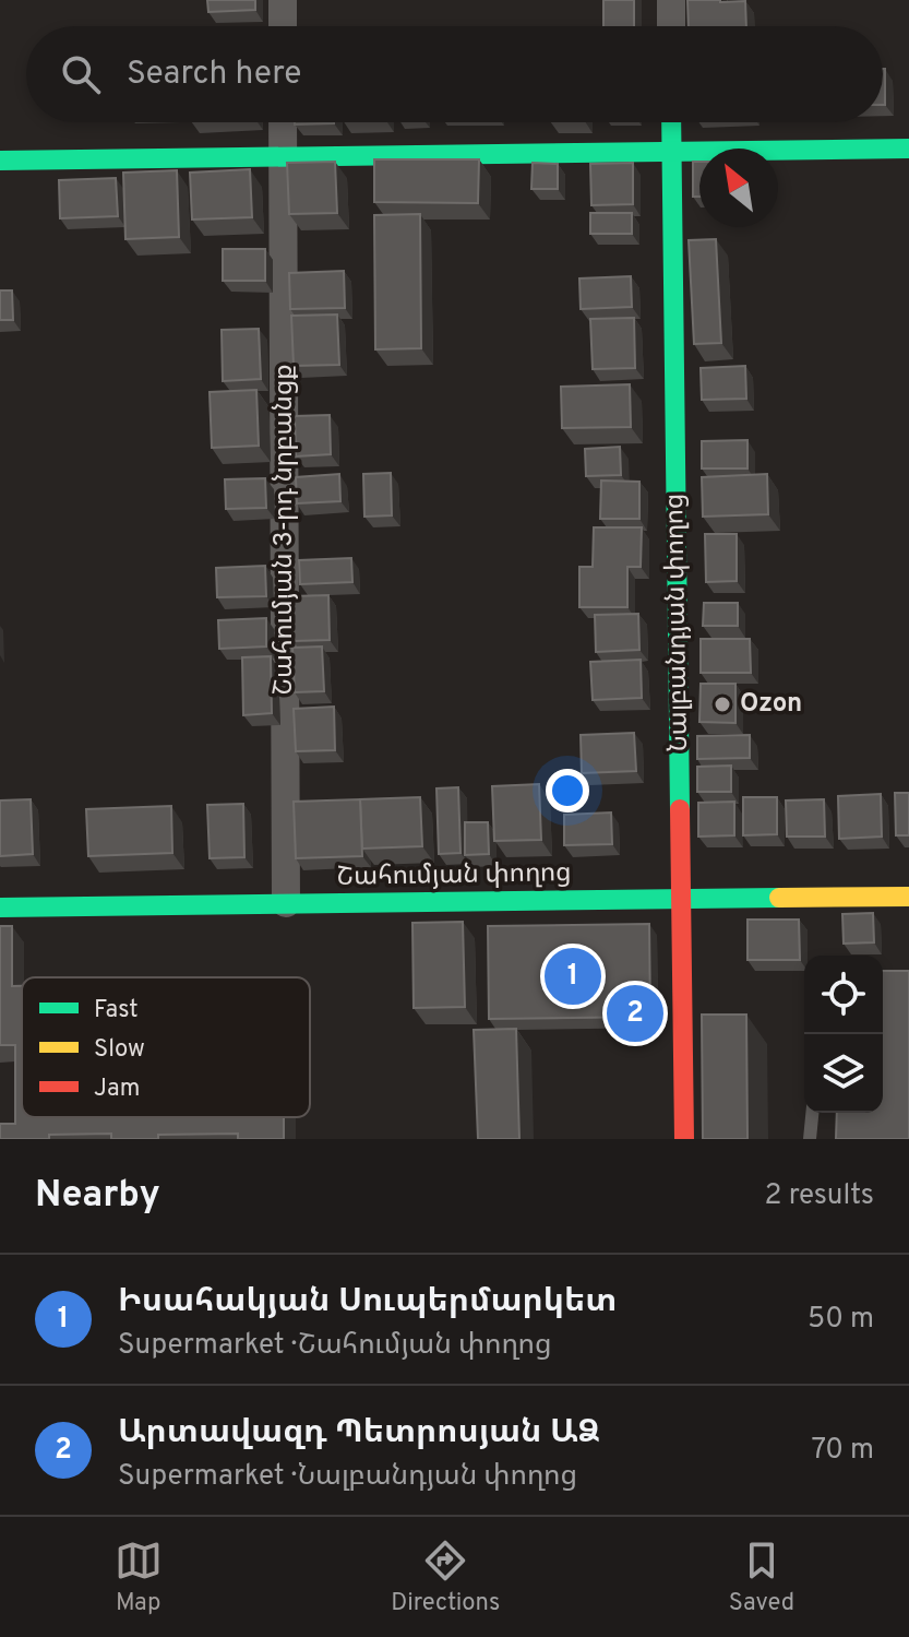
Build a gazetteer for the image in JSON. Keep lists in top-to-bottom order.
{
  "streets": {
    "street": ["Շահումյան 3-րդ նրբանցք", "Նալբանդյան փողոց", "Շահումյան փողոց"]
  },
  "crossings": [
    ["Շահումյան 3-րդ նրբանցք", "Շահումյան փողոց"],
    ["Նալբանդյան փողոց", "Շահումյան փողոց"]
  ],
  "places": ["Ozon"],
  "legend": ["Fast", "Slow", "Jam"],
  "north": "top left",
  "page": {
    "search": "Search here",
    "pins": ["1", "2"],
    "heading": ["Nearby", "2 results"],
    "list": [
      {
        "mark": "1",
        "name": "Իսահակյան Սուպերմարկետ",
        "note": "Supermarket · Շահումյան փողոց",
        "value": "50 m"
      },
      {
        "mark": "2",
        "name": "Արտավազդ Պետրոսյան ԱՁ",
        "note": "Supermarket · Նալբանդյան փողոց",
        "value": "70 m"
      }
    ],
    "nav": ["Map", "Directions", "Saved"]
  }
}
